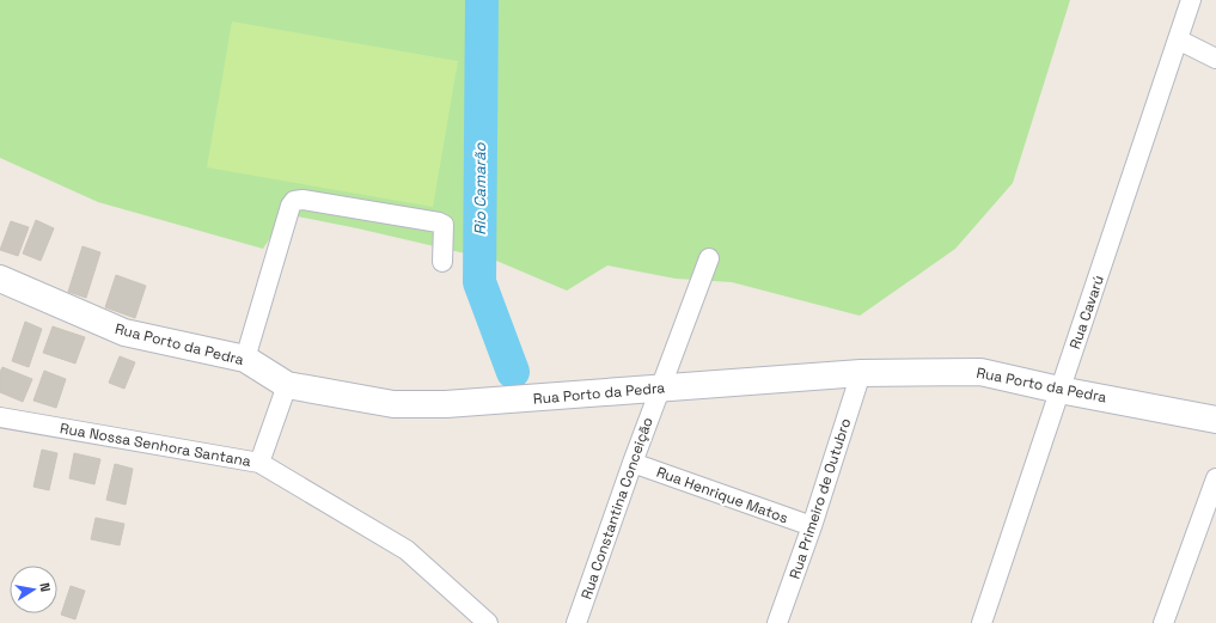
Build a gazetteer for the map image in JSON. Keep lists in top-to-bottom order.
{
  "streets": {
    "main road": ["Rua Porto da Pedra"],
    "street": [
      "Rua Cavarú",
      "Rua Nossa Senhora Santana",
      "Rua Henrique Matos",
      "Rua Primeiro de Outubro",
      "Rua Constantina Conceição"
    ]
  },
  "crossings": [
    ["Rua Cavarú", "Rua Porto da Pedra"],
    ["Rua Porto da Pedra", "Rua Primeiro de Outubro"],
    ["Rua Porto da Pedra", "Rua Constantina Conceição"],
    ["Rua Henrique Matos", "Rua Primeiro de Outubro"],
    ["Rua Henrique Matos", "Rua Constantina Conceição"]
  ],
  "water": ["Rio Camarão"],
  "north": "right"
}
